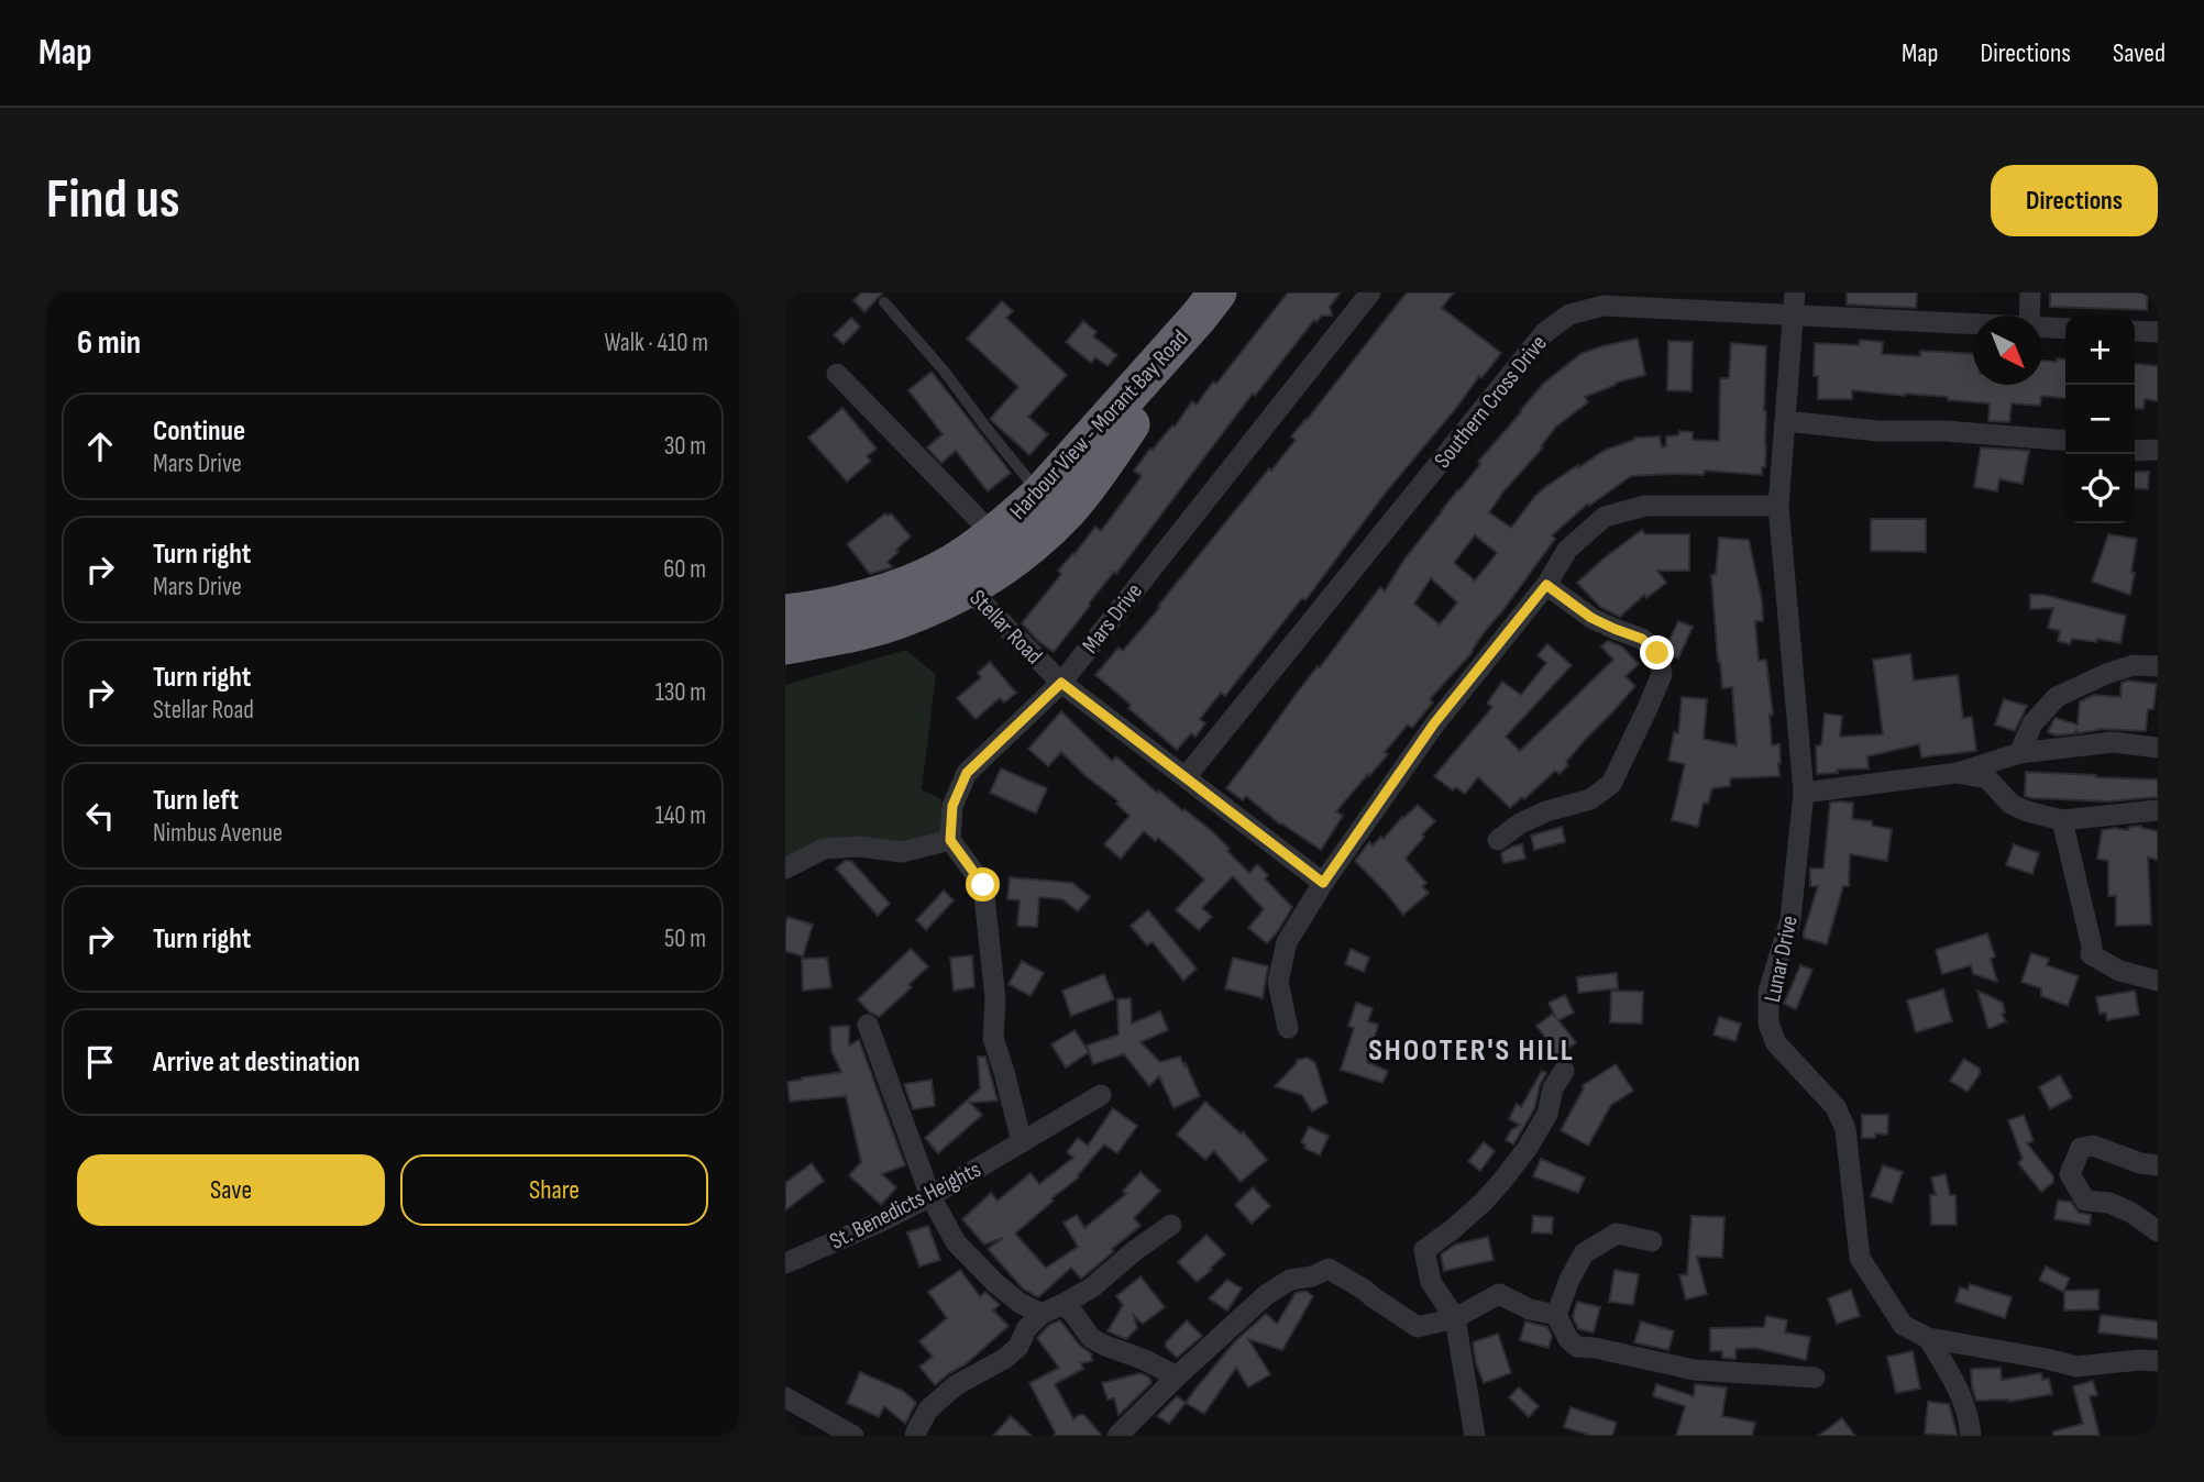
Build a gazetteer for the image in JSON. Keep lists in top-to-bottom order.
{
  "streets": {
    "highway": ["Harbour View - Morant Bay Road"],
    "street": [
      "Southern Cross Drive",
      "Mars Drive",
      "Stellar Road",
      "Lunar Drive",
      "St. Benedicts Heights"
    ]
  },
  "crossings": [
    ["Southern Cross Drive", "Stellar Road"],
    ["Southern Cross Drive", "Lunar Drive"],
    ["Harbour View - Morant Bay Road", "Stellar Road"],
    ["Mars Drive", "Stellar Road"]
  ],
  "districts": ["SHOOTER'S HILL"],
  "north": "bottom right",
  "page": {
    "header": "Map",
    "nav": ["Map", "Directions", "Saved"],
    "buttons": [
      "Directions",
      ["Save", "Share"]
    ],
    "title": "Find us",
    "heading": ["6 min", "Walk · 410 m"],
    "map_buttons": ["+", "−"],
    "list": [
      ["Continue", "Mars Drive", "30 m"],
      ["Turn right", "Mars Drive", "60 m"],
      ["Turn right", "Stellar Road", "130 m"],
      ["Turn left", "Nimbus Avenue", "140 m"],
      ["Turn right", "50 m"],
      "Arrive at destination"
    ]
  }
}
